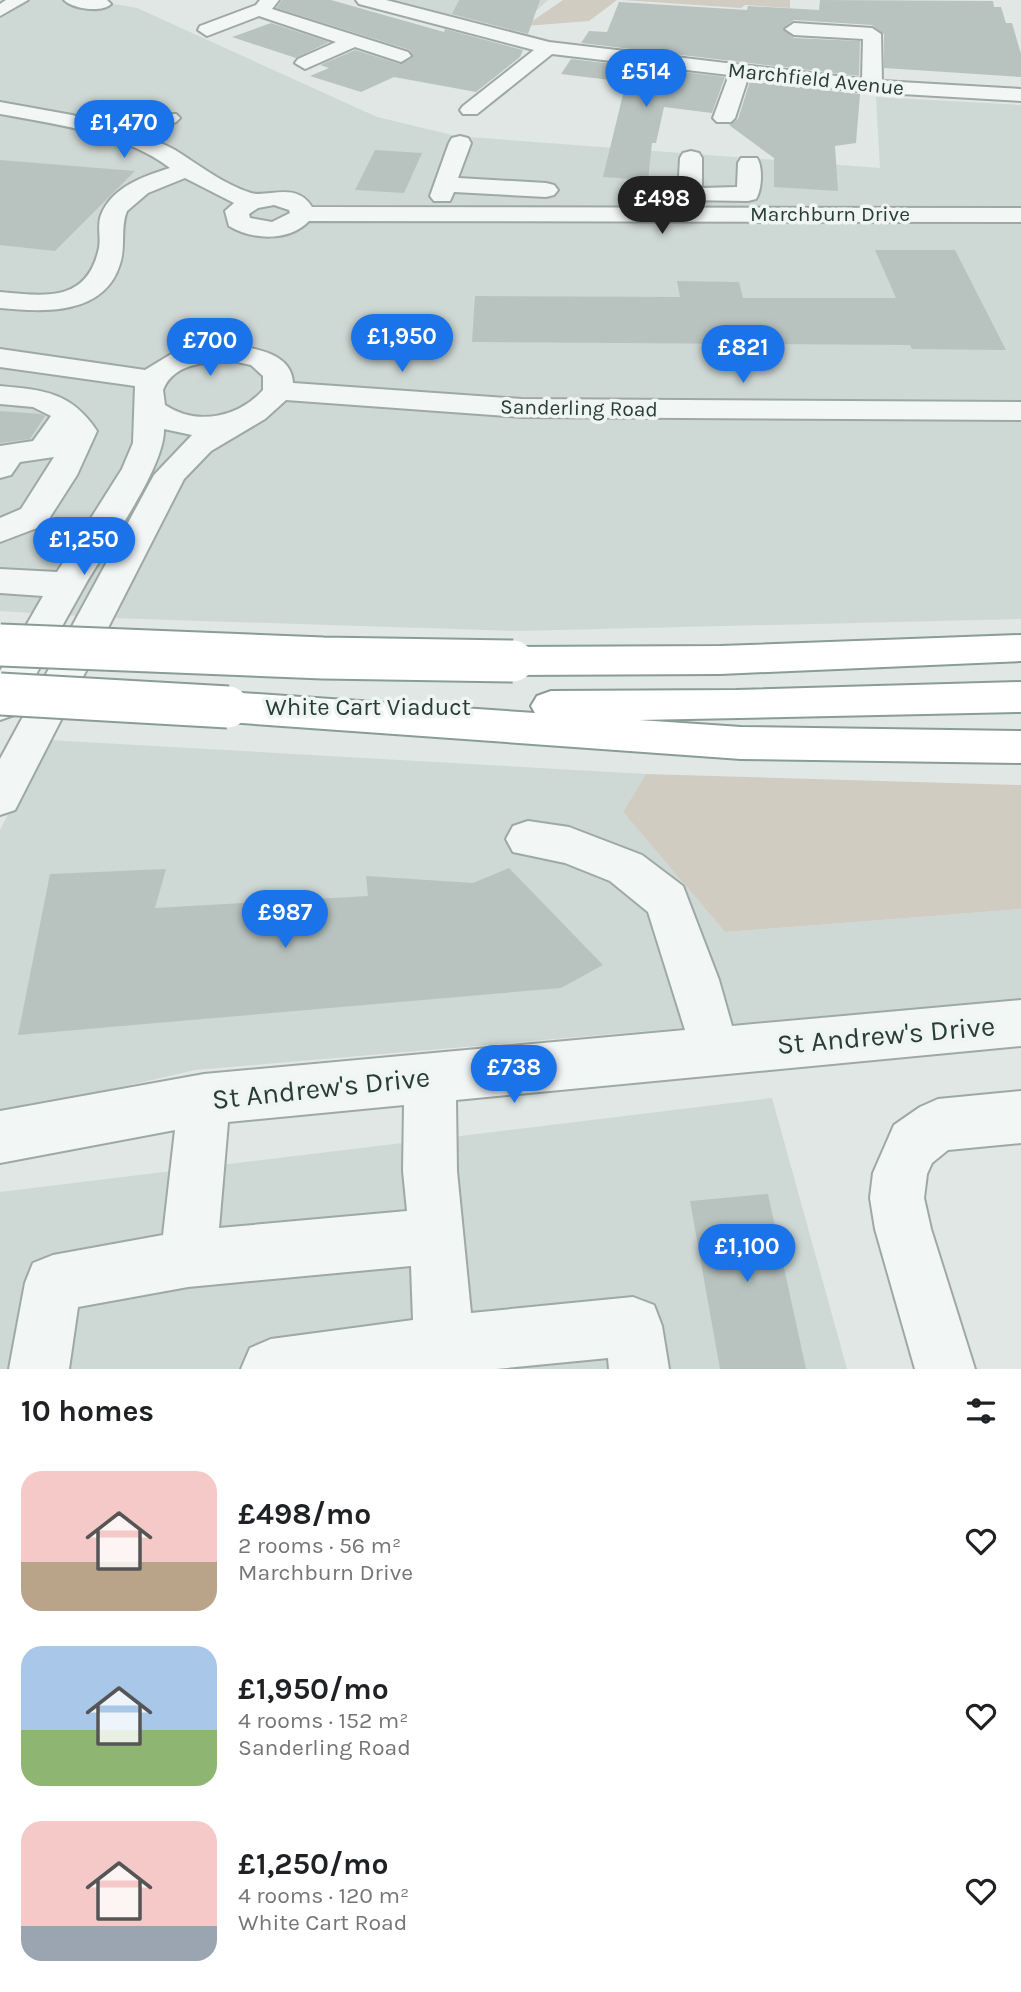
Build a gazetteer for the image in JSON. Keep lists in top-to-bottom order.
{
  "streets": {
    "highway": ["White Cart Viaduct"],
    "street": [
      "Marchfield Avenue",
      "Marchburn Drive",
      "Sanderling Road",
      "St Andrew's Drive"
    ]
  },
  "page": {
    "price": [
      "£514",
      "£1,470",
      "£498",
      "£1,950",
      "£700",
      "£821",
      "£1,250",
      "£987",
      "£738",
      "£1,100"
    ],
    "heading": "10 homes",
    "list": [
      {
        "name": "£498/mo",
        "note": "2 rooms · 56 m² · Marchburn Drive"
      },
      {
        "name": "£1,950/mo",
        "note": "4 rooms · 152 m² · Sanderling Road"
      },
      {
        "name": "£1,250/mo",
        "note": "4 rooms · 120 m² · White Cart Road"
      }
    ]
  }
}
